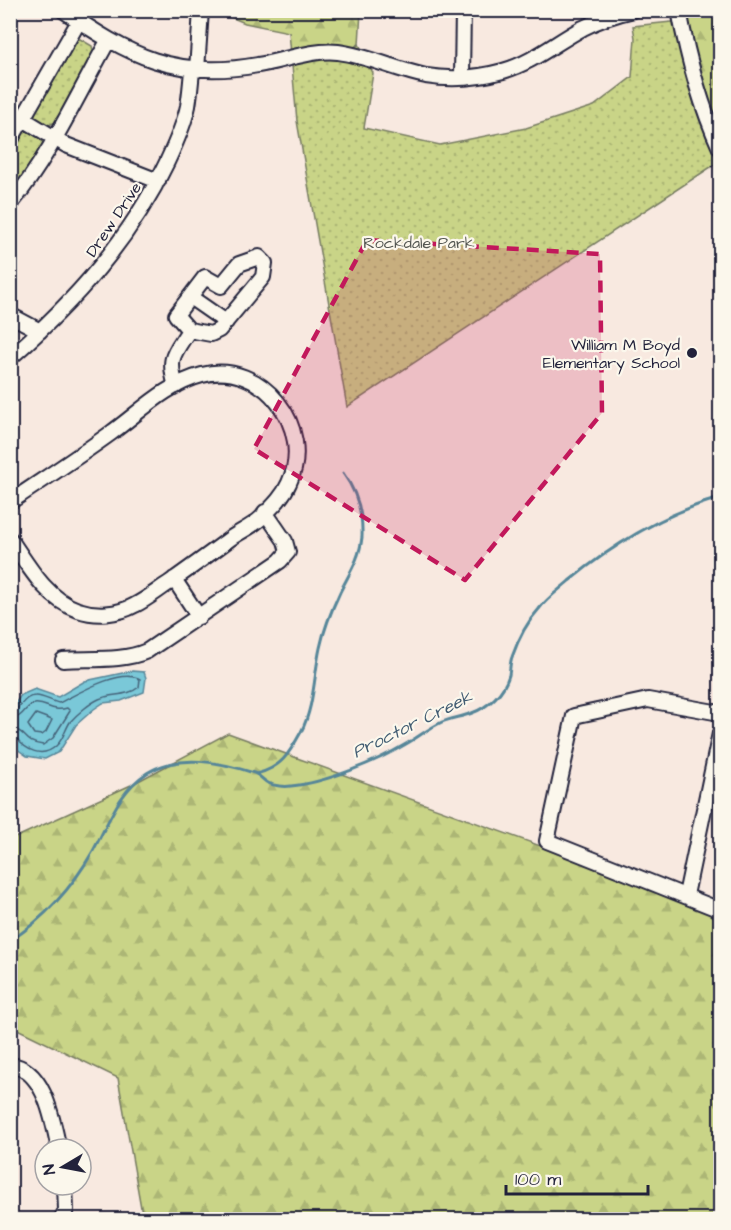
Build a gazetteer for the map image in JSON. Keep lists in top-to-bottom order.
{
  "streets": {
    "street": ["Drew Drive"]
  },
  "water": ["Proctor Creek"],
  "parks": ["Rockdale Park"],
  "places": ["William M Boyd Elementary School"],
  "scale_bar": "100 m",
  "north": "left"
}
